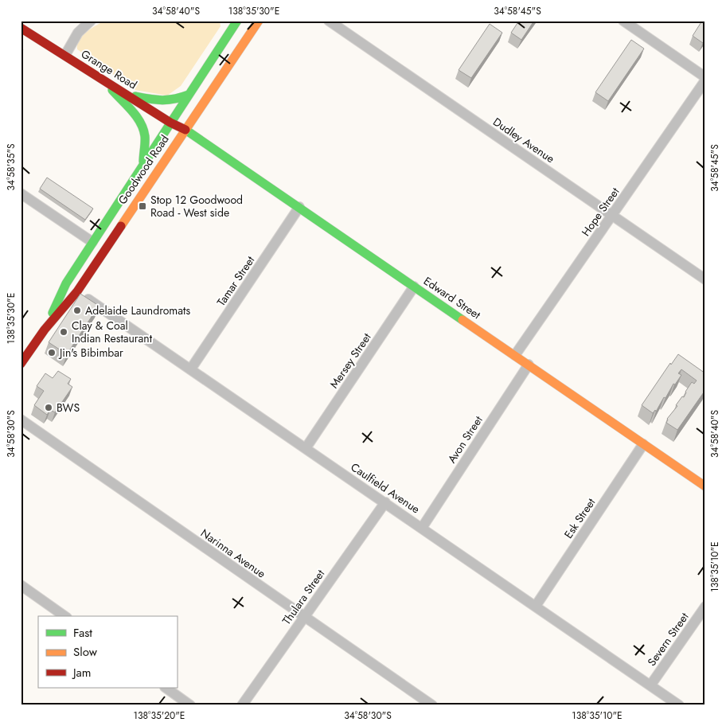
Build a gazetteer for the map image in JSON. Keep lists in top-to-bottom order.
{
  "streets": {
    "main road": ["Grange Road", "Goodwood Road", "Edward Street"],
    "street": [
      "Dudley Avenue",
      "Hope Street",
      "Tamar Street",
      "Mersey Street",
      "Avon Street",
      "Caulfield Avenue",
      "Esk Street",
      "Narinna Avenue",
      "Thulara Street",
      "Severn Street"
    ]
  },
  "crossings": [
    ["Grange Road", "Goodwood Road"],
    ["Grange Road", "Edward Street"],
    ["Dudley Avenue", "Hope Street"],
    ["Goodwood Road", "Edward Street"],
    ["Goodwood Road", "Caulfield Avenue"],
    ["Hope Street", "Edward Street"],
    ["Tamar Street", "Edward Street"],
    ["Tamar Street", "Caulfield Avenue"],
    ["Edward Street", "Mersey Street"],
    ["Edward Street", "Avon Street"],
    ["Edward Street", "Esk Street"],
    ["Mersey Street", "Caulfield Avenue"],
    ["Avon Street", "Caulfield Avenue"],
    ["Caulfield Avenue", "Esk Street"],
    ["Caulfield Avenue", "Thulara Street"],
    ["Caulfield Avenue", "Severn Street"],
    ["Narinna Avenue", "Thulara Street"]
  ],
  "places": {
    "transit": ["Stop 12 Goodwood Road - West side"],
    "other": [
      "Adelaide Laundromats",
      "Clay & Coal Indian Restaurant",
      "Jin's Bibimbar",
      "BWS"
    ]
  },
  "legend": ["Fast", "Slow", "Jam"],
  "coordinates": [
    "34°58'40\"S",
    "138°35'30\"E",
    "34°58'45\"S",
    "34°58'35\"S",
    "34°58'30\"S",
    "138°35'10\"E",
    "138°35'20\"E"
  ]
}
